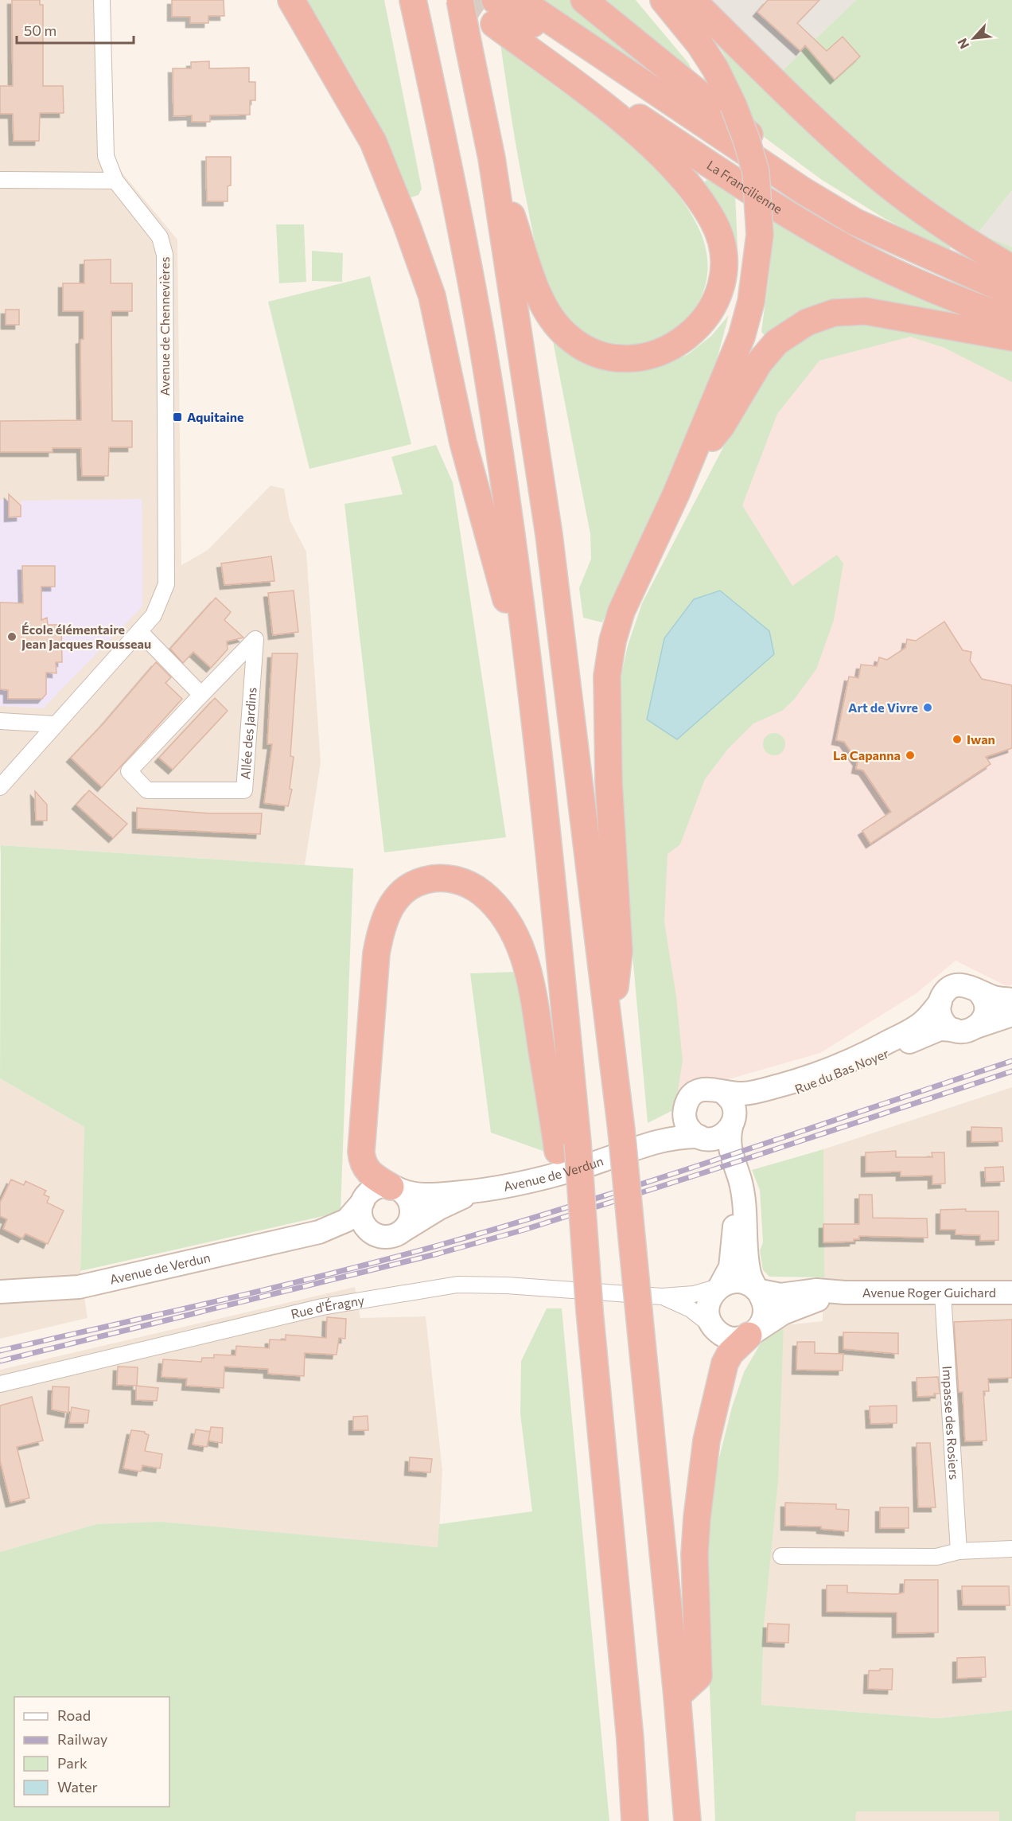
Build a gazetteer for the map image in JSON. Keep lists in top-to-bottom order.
{
  "streets": {
    "highway": ["La Francilienne"],
    "main road": ["Rue du Bas Noyer", "Avenue de Verdun", "Avenue Roger Guichard"],
    "street": [
      "Avenue de Chennevières",
      "Allée des Jardins",
      "Rue d'Éragny",
      "Impasse des Rosiers"
    ]
  },
  "crossings": [
    ["Rue du Bas Noyer", "Avenue de Verdun"],
    ["Avenue Roger Guichard", "Rue d'Éragny"],
    ["Avenue Roger Guichard", "Impasse des Rosiers"]
  ],
  "places": {
    "transit": ["Aquitaine"],
    "other": [
      "École élémentaire Jean Jacques Rousseau",
      "Art de Vivre",
      "Iwan",
      "La Capanna"
    ]
  },
  "legend": [
    "Road",
    "Railway",
    "Park",
    "Water"
  ],
  "scale_bar": "50 m",
  "north": "bottom left"
}
